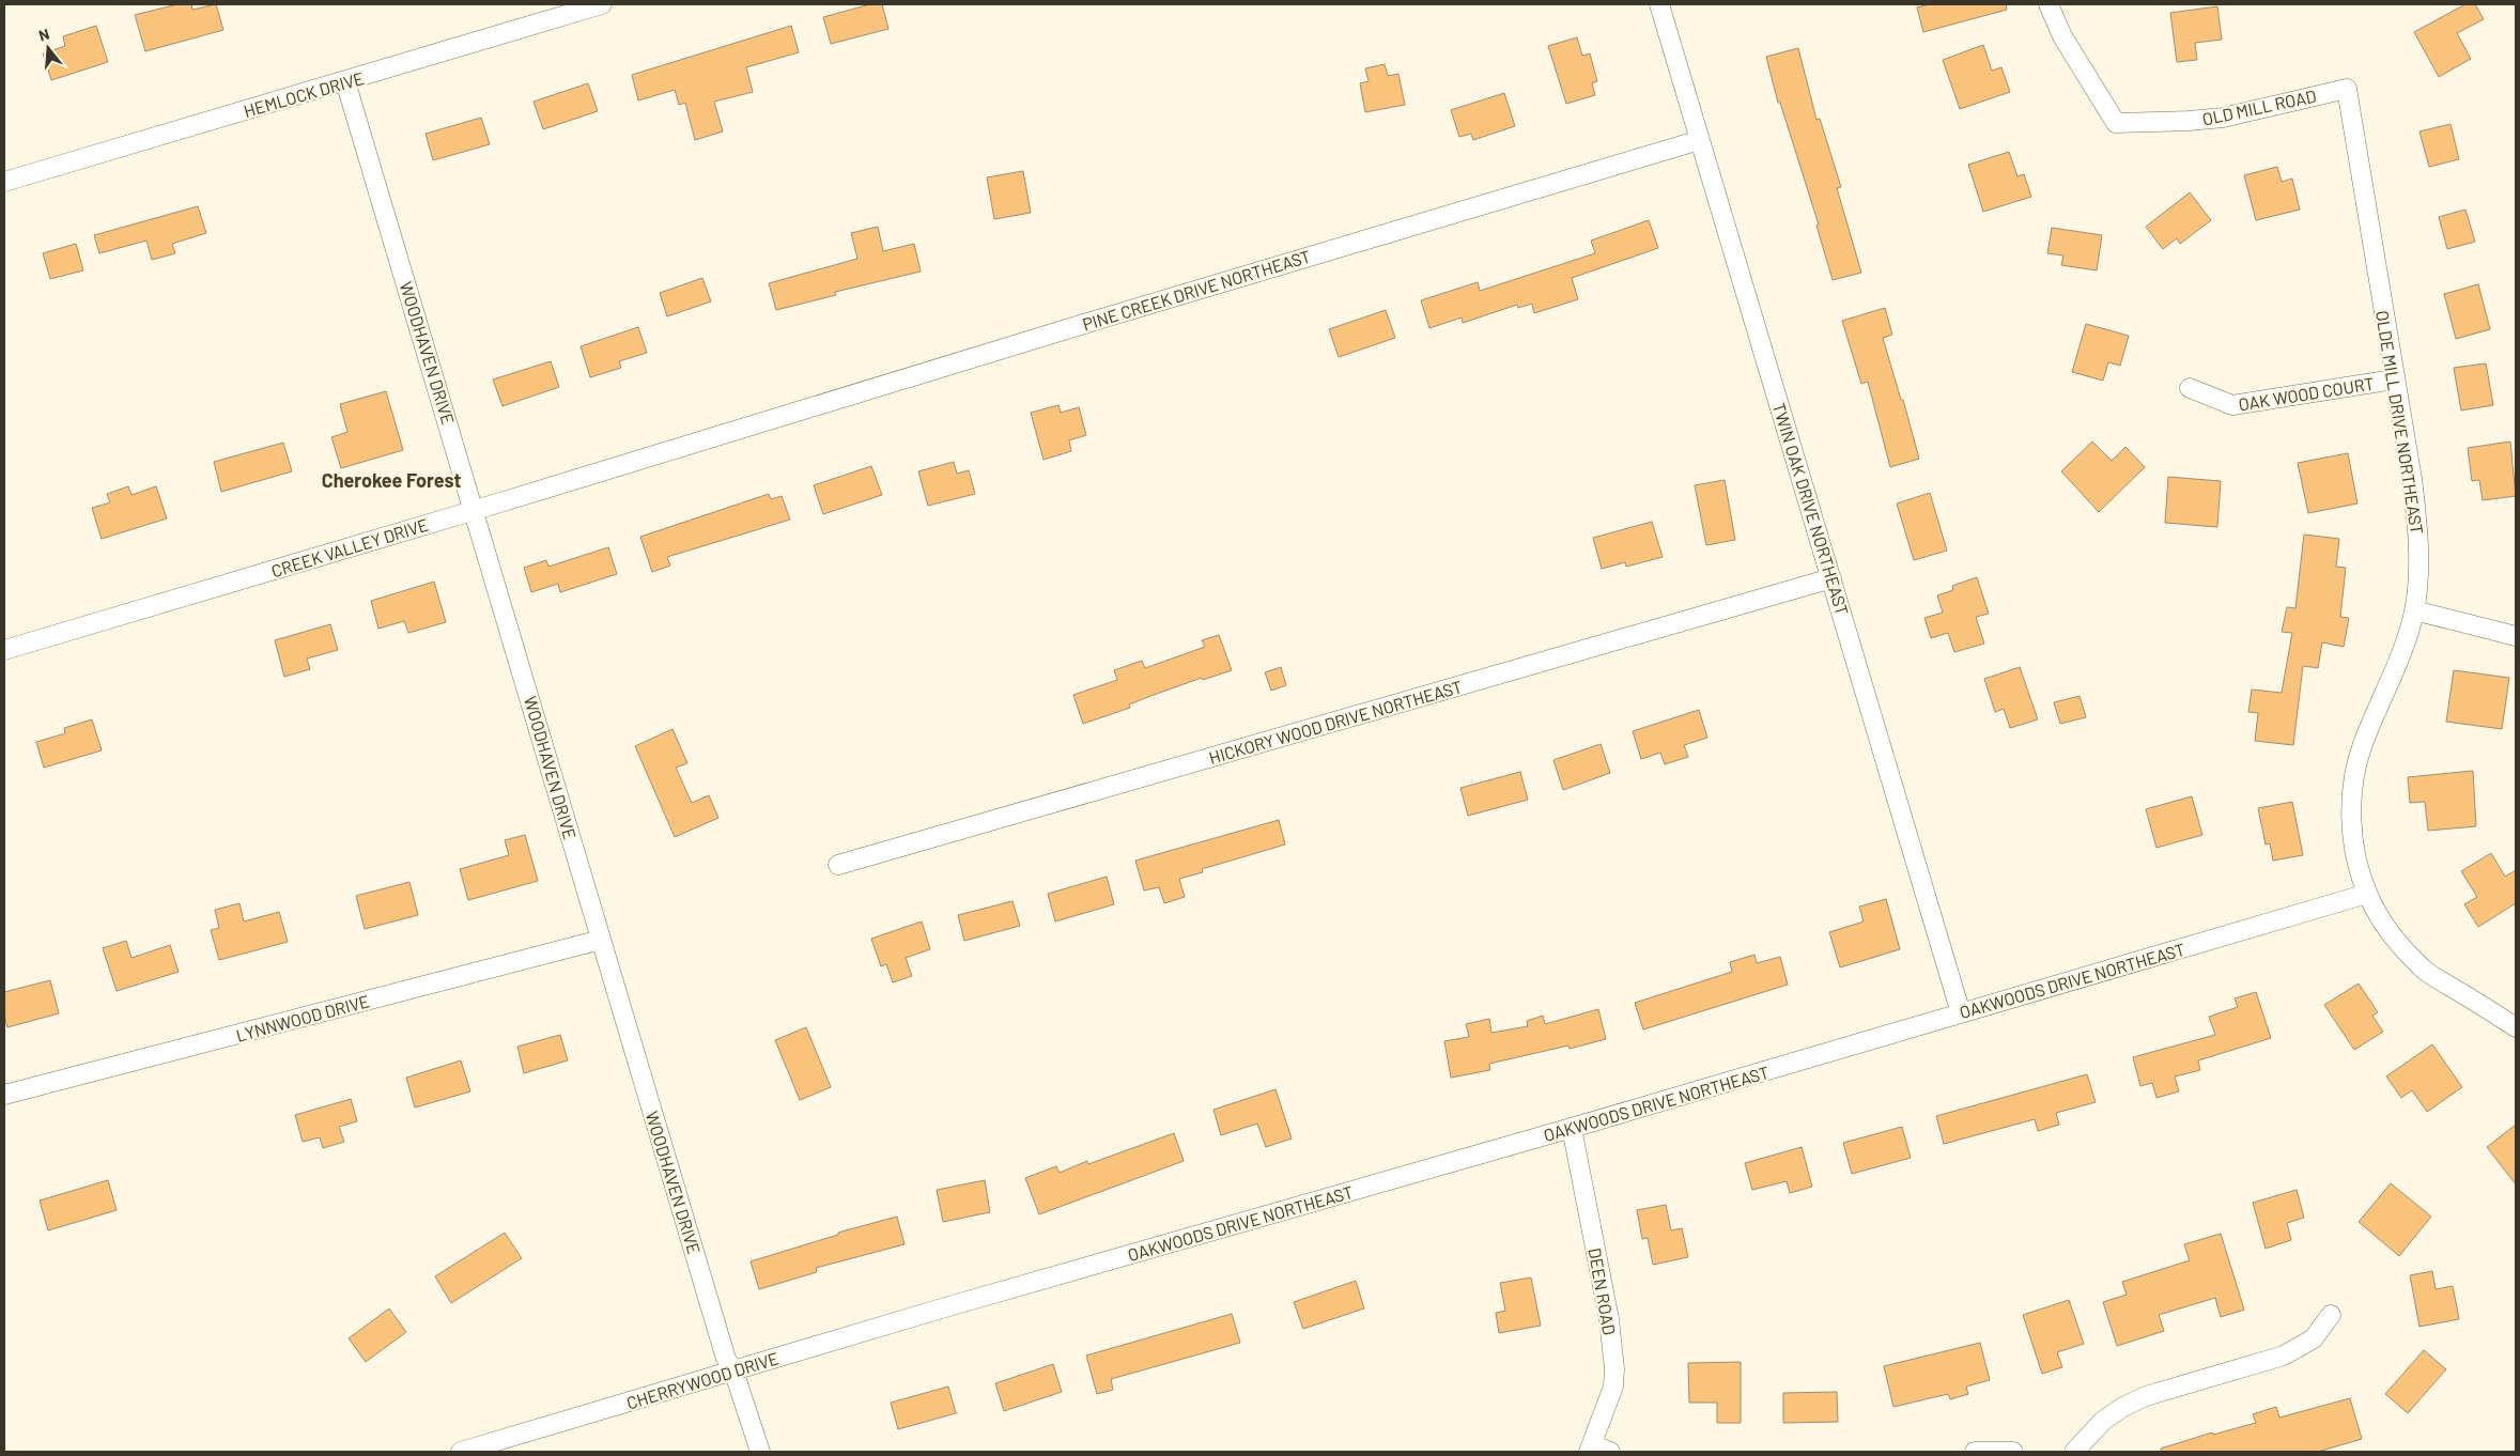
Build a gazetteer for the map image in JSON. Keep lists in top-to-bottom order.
{
  "streets": {
    "street": [
      "HEMLOCK DRIVE",
      "OLD MILL ROAD",
      "PINE CREEK DRIVE NORTHEAST",
      "WOODHAVEN DRIVE",
      "OAK WOOD COURT",
      "OLDE MILL DRIVE NORTHEAST",
      "TWIN OAK DRIVE NORTHEAST",
      "CREEK VALLEY DRIVE",
      "HICKORY WOOD DRIVE NORTHEAST",
      "OAKWOODS DRIVE NORTHEAST",
      "LYNNWOOD DRIVE",
      "DEEN ROAD",
      "CHERRYWOOD DRIVE"
    ]
  },
  "crossings": [
    ["HEMLOCK DRIVE", "WOODHAVEN DRIVE"],
    ["OLD MILL ROAD", "OLDE MILL DRIVE NORTHEAST"],
    ["PINE CREEK DRIVE NORTHEAST", "TWIN OAK DRIVE NORTHEAST"],
    ["PINE CREEK DRIVE NORTHEAST", "CREEK VALLEY DRIVE"],
    ["WOODHAVEN DRIVE", "CREEK VALLEY DRIVE"],
    ["WOODHAVEN DRIVE", "LYNNWOOD DRIVE"],
    ["WOODHAVEN DRIVE", "CHERRYWOOD DRIVE"],
    ["OAK WOOD COURT", "OLDE MILL DRIVE NORTHEAST"],
    ["OLDE MILL DRIVE NORTHEAST", "OAKWOODS DRIVE NORTHEAST"],
    ["TWIN OAK DRIVE NORTHEAST", "HICKORY WOOD DRIVE NORTHEAST"],
    ["TWIN OAK DRIVE NORTHEAST", "OAKWOODS DRIVE NORTHEAST"],
    ["OAKWOODS DRIVE NORTHEAST", "DEEN ROAD"],
    ["OAKWOODS DRIVE NORTHEAST", "CHERRYWOOD DRIVE"]
  ],
  "districts": ["Cherokee Forest"],
  "north": "top"
}
